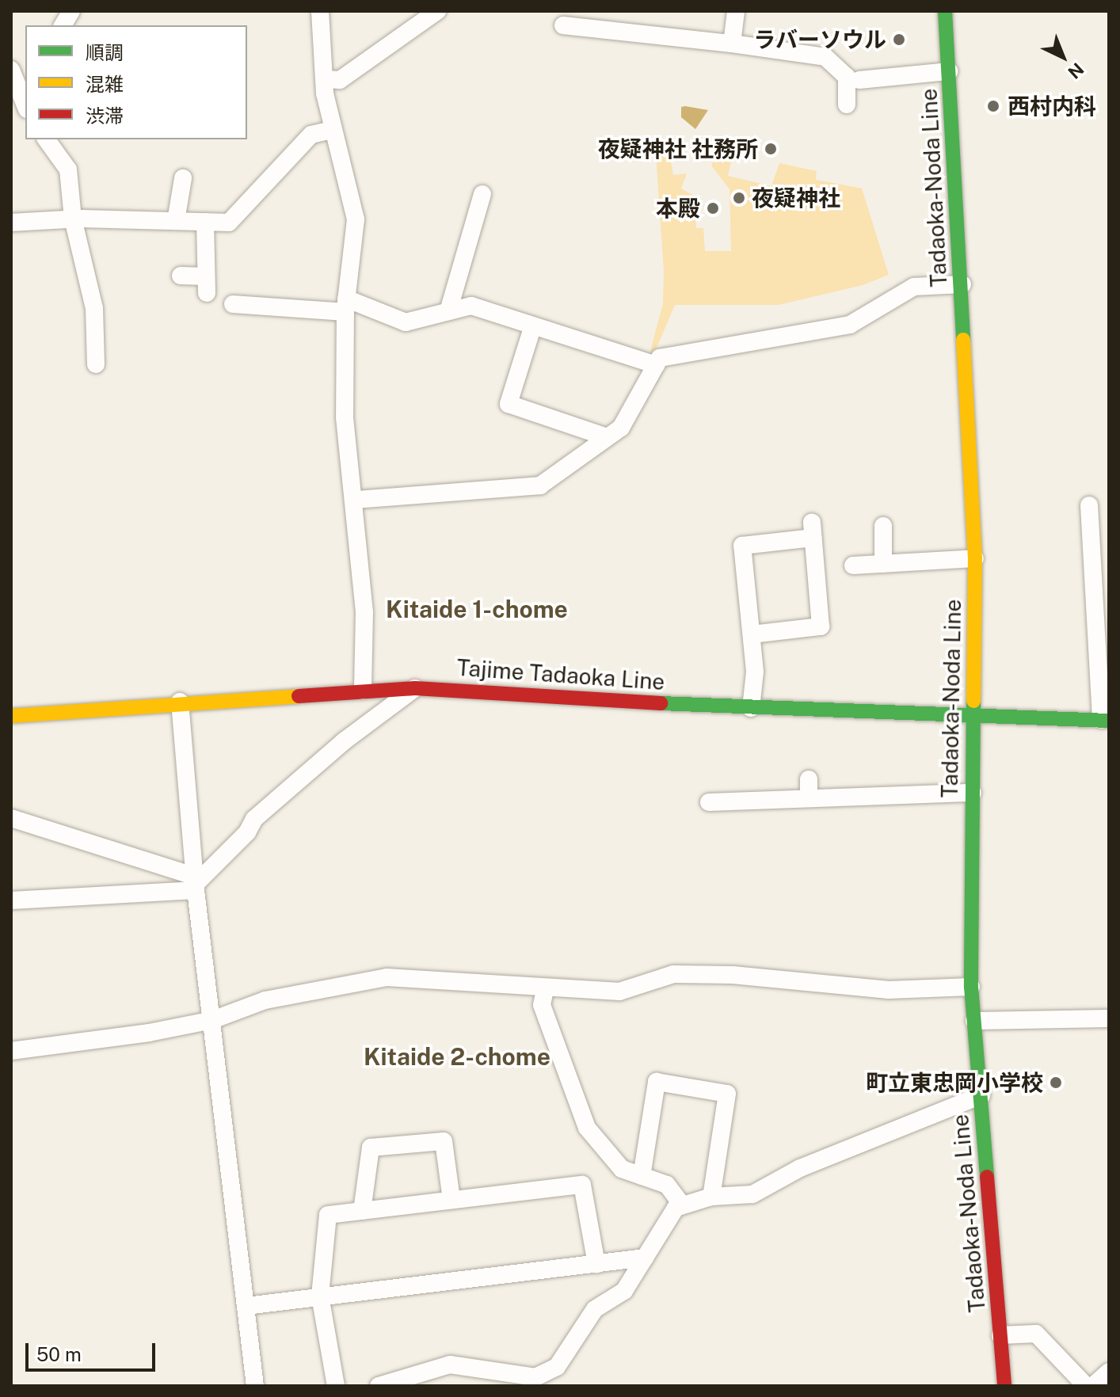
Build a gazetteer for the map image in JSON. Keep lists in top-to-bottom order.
{
  "streets": {
    "street": ["Tadaoka-Noda Line", "Tajime Tadaoka Line"]
  },
  "crossings": [
    ["Tadaoka-Noda Line", "Tajime Tadaoka Line"]
  ],
  "districts": ["Kitaide 1-chome", "Kitaide 2-chome"],
  "places": [
    "ラバーソウル",
    "西村内科",
    "夜疑神社 社務所",
    "夜疑神社",
    "本殿",
    "町立東忠岡小学校"
  ],
  "legend": ["順調", "混雑", "渋滞"],
  "scale_bar": "50 m",
  "north": "bottom right"
}
